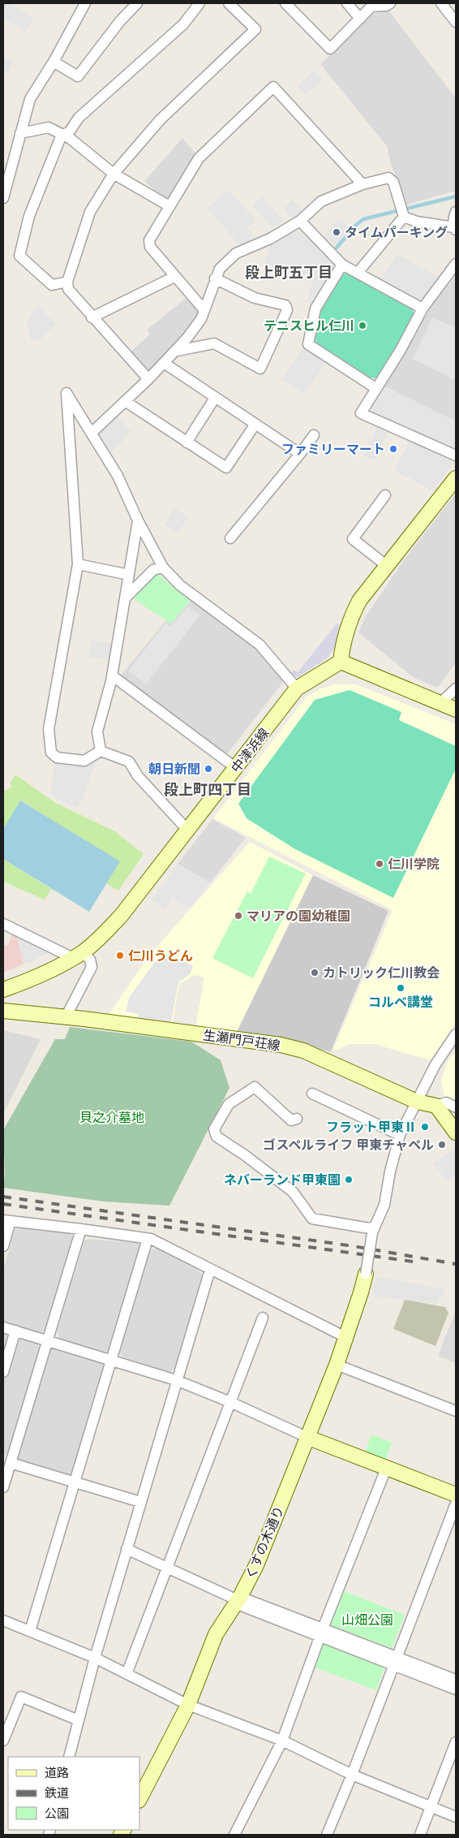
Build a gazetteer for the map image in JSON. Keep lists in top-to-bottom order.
{
  "streets": {
    "street": ["中津浜線", "生瀬門戸荘線", "くすの木通り"]
  },
  "districts": ["段上町五丁目", "段上町四丁目"],
  "parks": ["貝之介墓地", "山畑公園"],
  "places": [
    "タイムパーキング",
    "テニスヒル仁川",
    "ファミリーマート",
    "朝日新聞",
    "仁川学院",
    "マリアの園幼稚園",
    "仁川うどん",
    "カトリック仁川教会",
    "コルベ講堂",
    "フラット甲東Ⅱ",
    "ゴスペルライフ 甲東チャペル",
    "ネバーランド甲東園"
  ],
  "legend": ["道路", "鉄道", "公園"]
}
